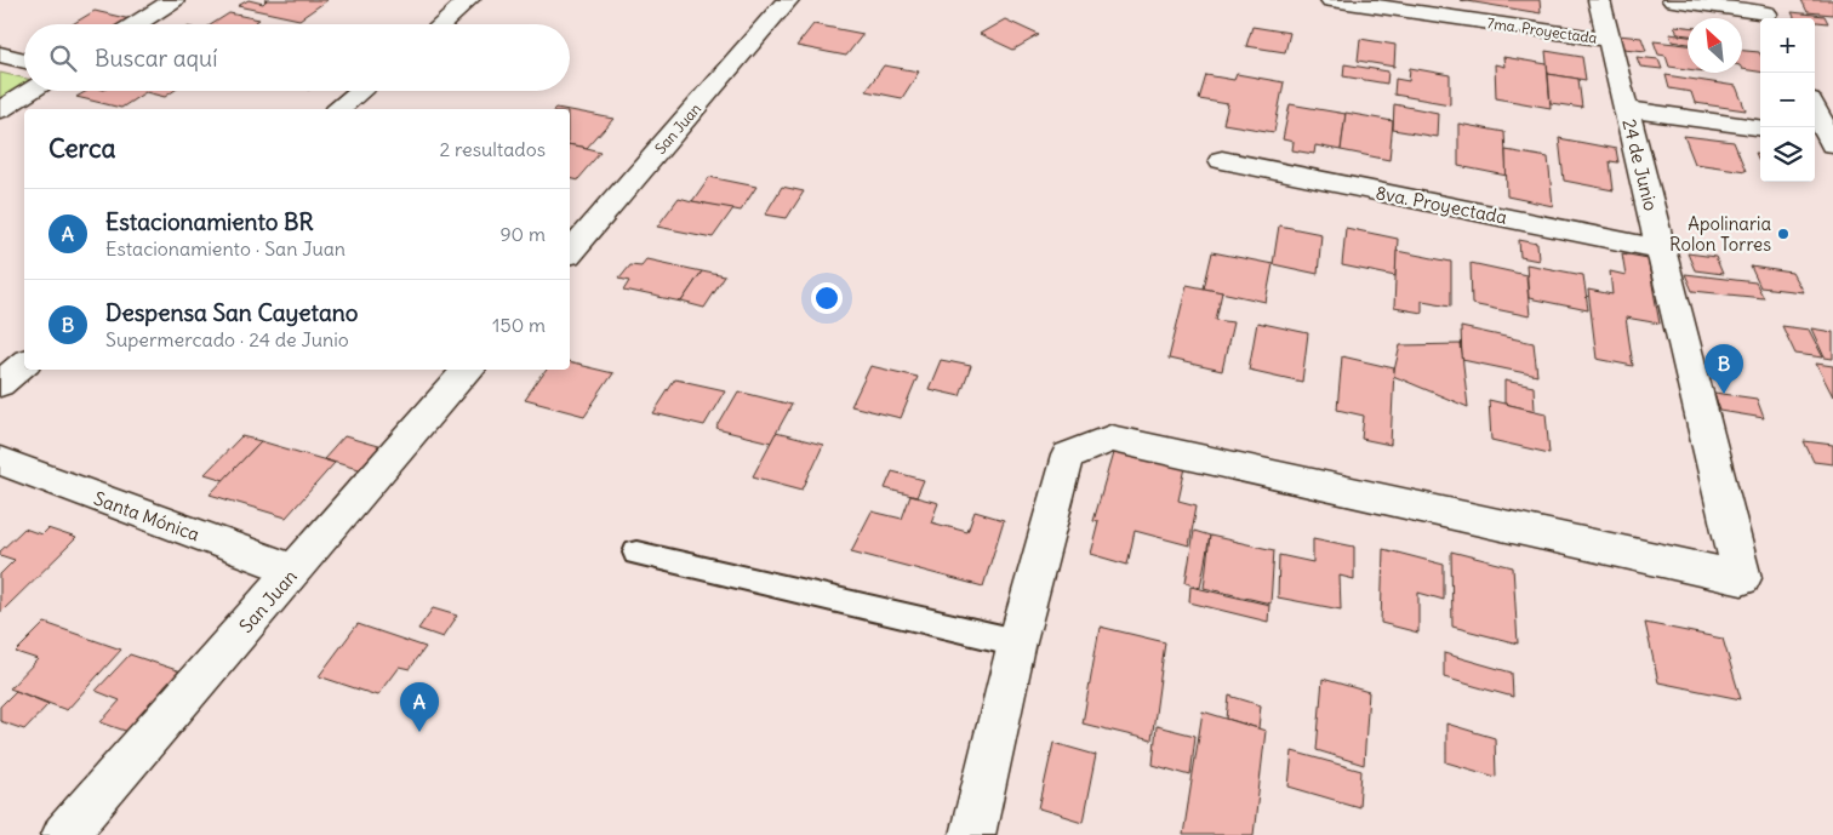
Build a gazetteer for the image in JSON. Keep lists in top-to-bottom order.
{
  "streets": {
    "street": [
      "7ma. Proyectada",
      "San Juan",
      "24 de Junio",
      "8va. Proyectada",
      "Santa Mónica"
    ]
  },
  "crossings": [
    ["7ma. Proyectada", "24 de Junio"],
    ["San Juan", "Santa Mónica"],
    ["24 de Junio", "8va. Proyectada"]
  ],
  "places": ["Apolinaria Rolon Torres"],
  "north": "top left",
  "page": {
    "map_buttons": ["+", "−"],
    "search": "Buscar aquí",
    "heading": ["Cerca", "2 resultados"],
    "list": [
      {
        "mark": "A",
        "name": "Estacionamiento BR",
        "note": "Estacionamiento · San Juan",
        "value": "90 m"
      },
      {
        "mark": "B",
        "name": "Despensa San Cayetano",
        "note": "Supermercado · 24 de Junio",
        "value": "150 m"
      }
    ],
    "pins": ["B", "A"]
  }
}
